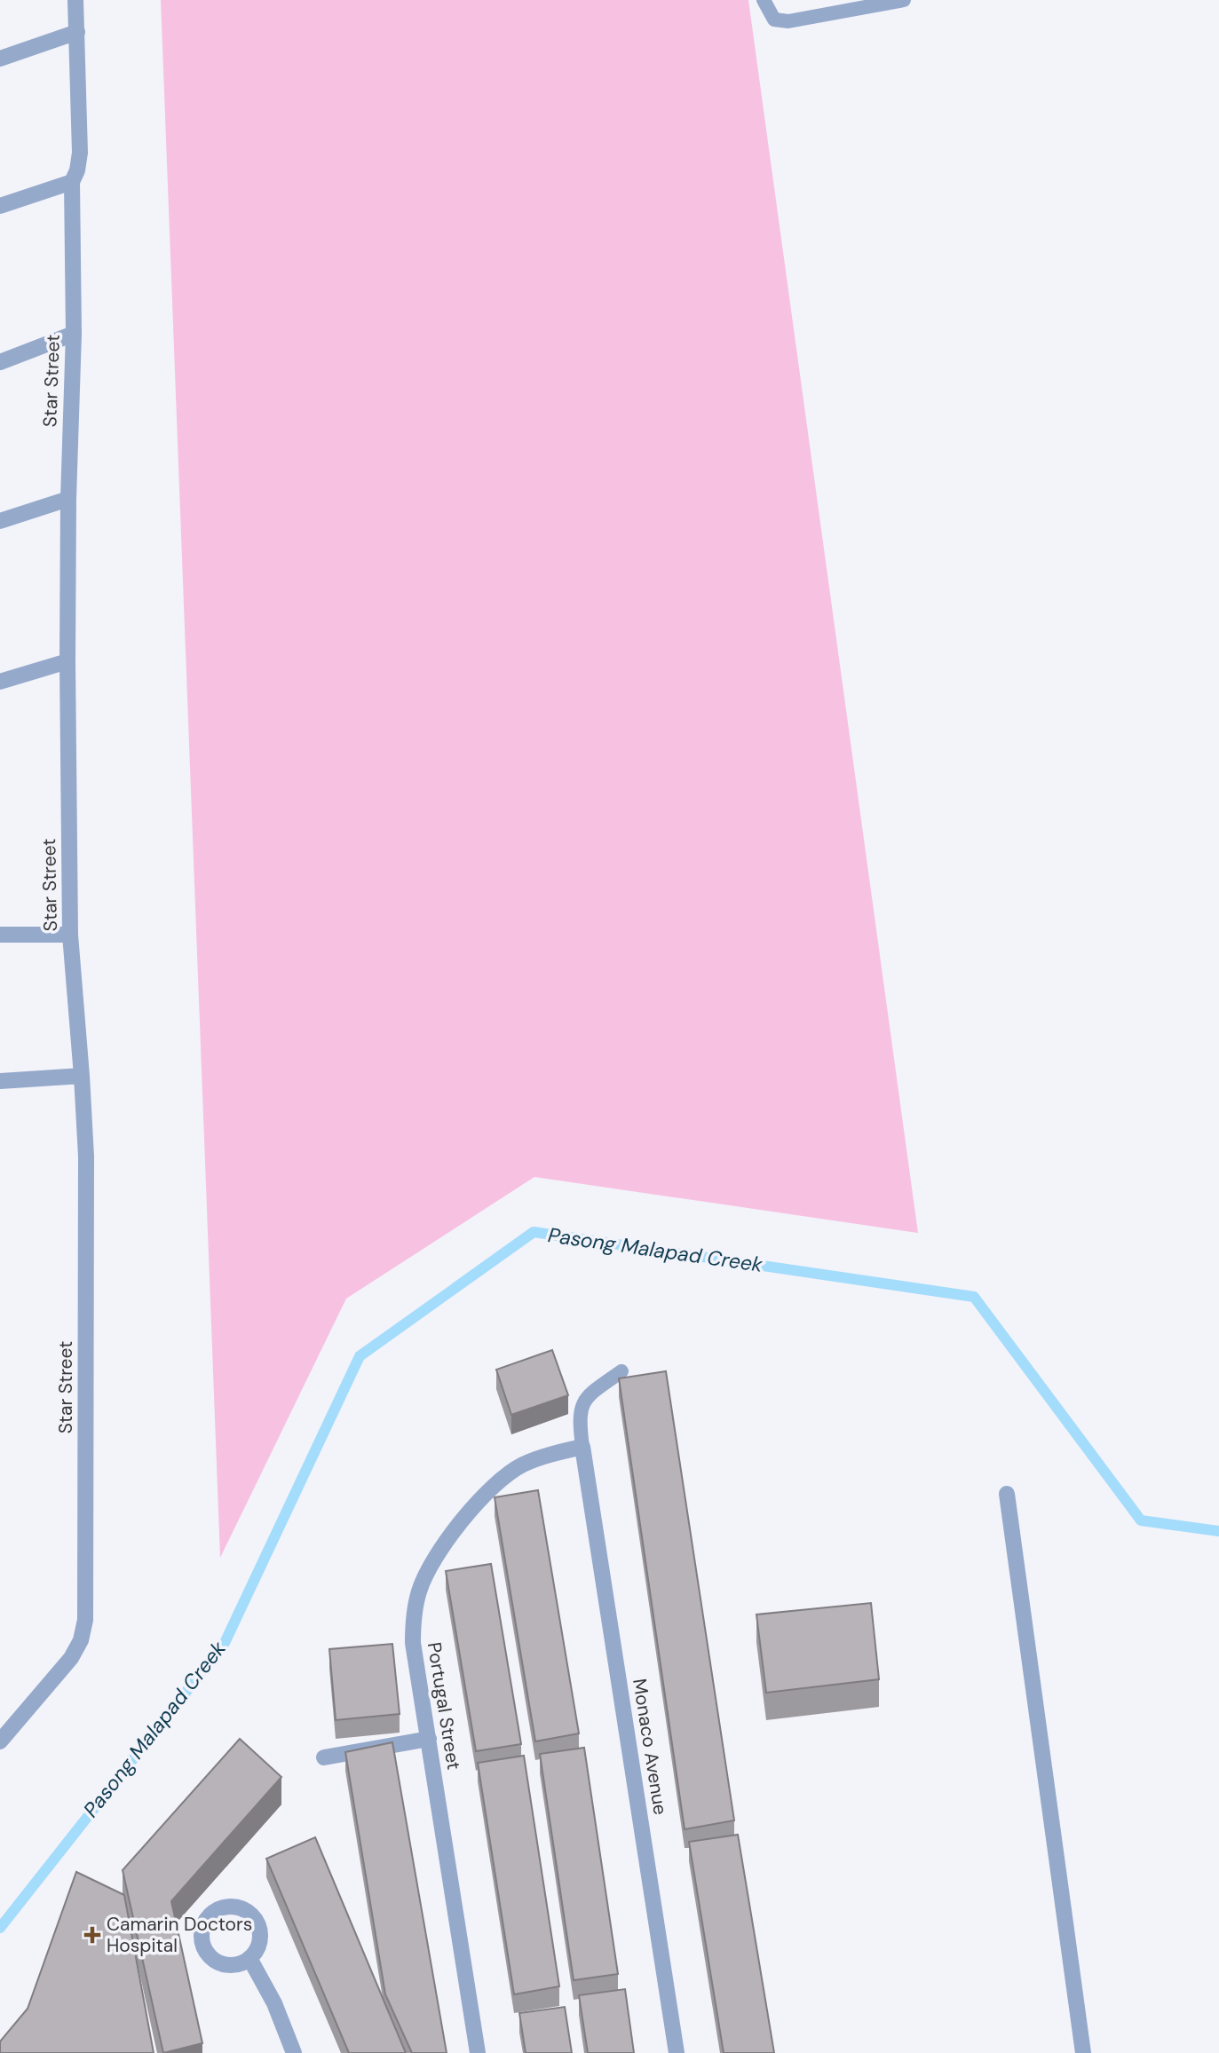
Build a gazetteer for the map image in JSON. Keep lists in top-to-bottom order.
{
  "streets": {
    "street": ["Star Street", "Portugal Street", "Monaco Avenue"]
  },
  "crossings": [
    ["Portugal Street", "Monaco Avenue"]
  ],
  "water": ["Pasong Malapad Creek"],
  "places": {
    "health": ["Camarin Doctors Hospital"]
  }
}
